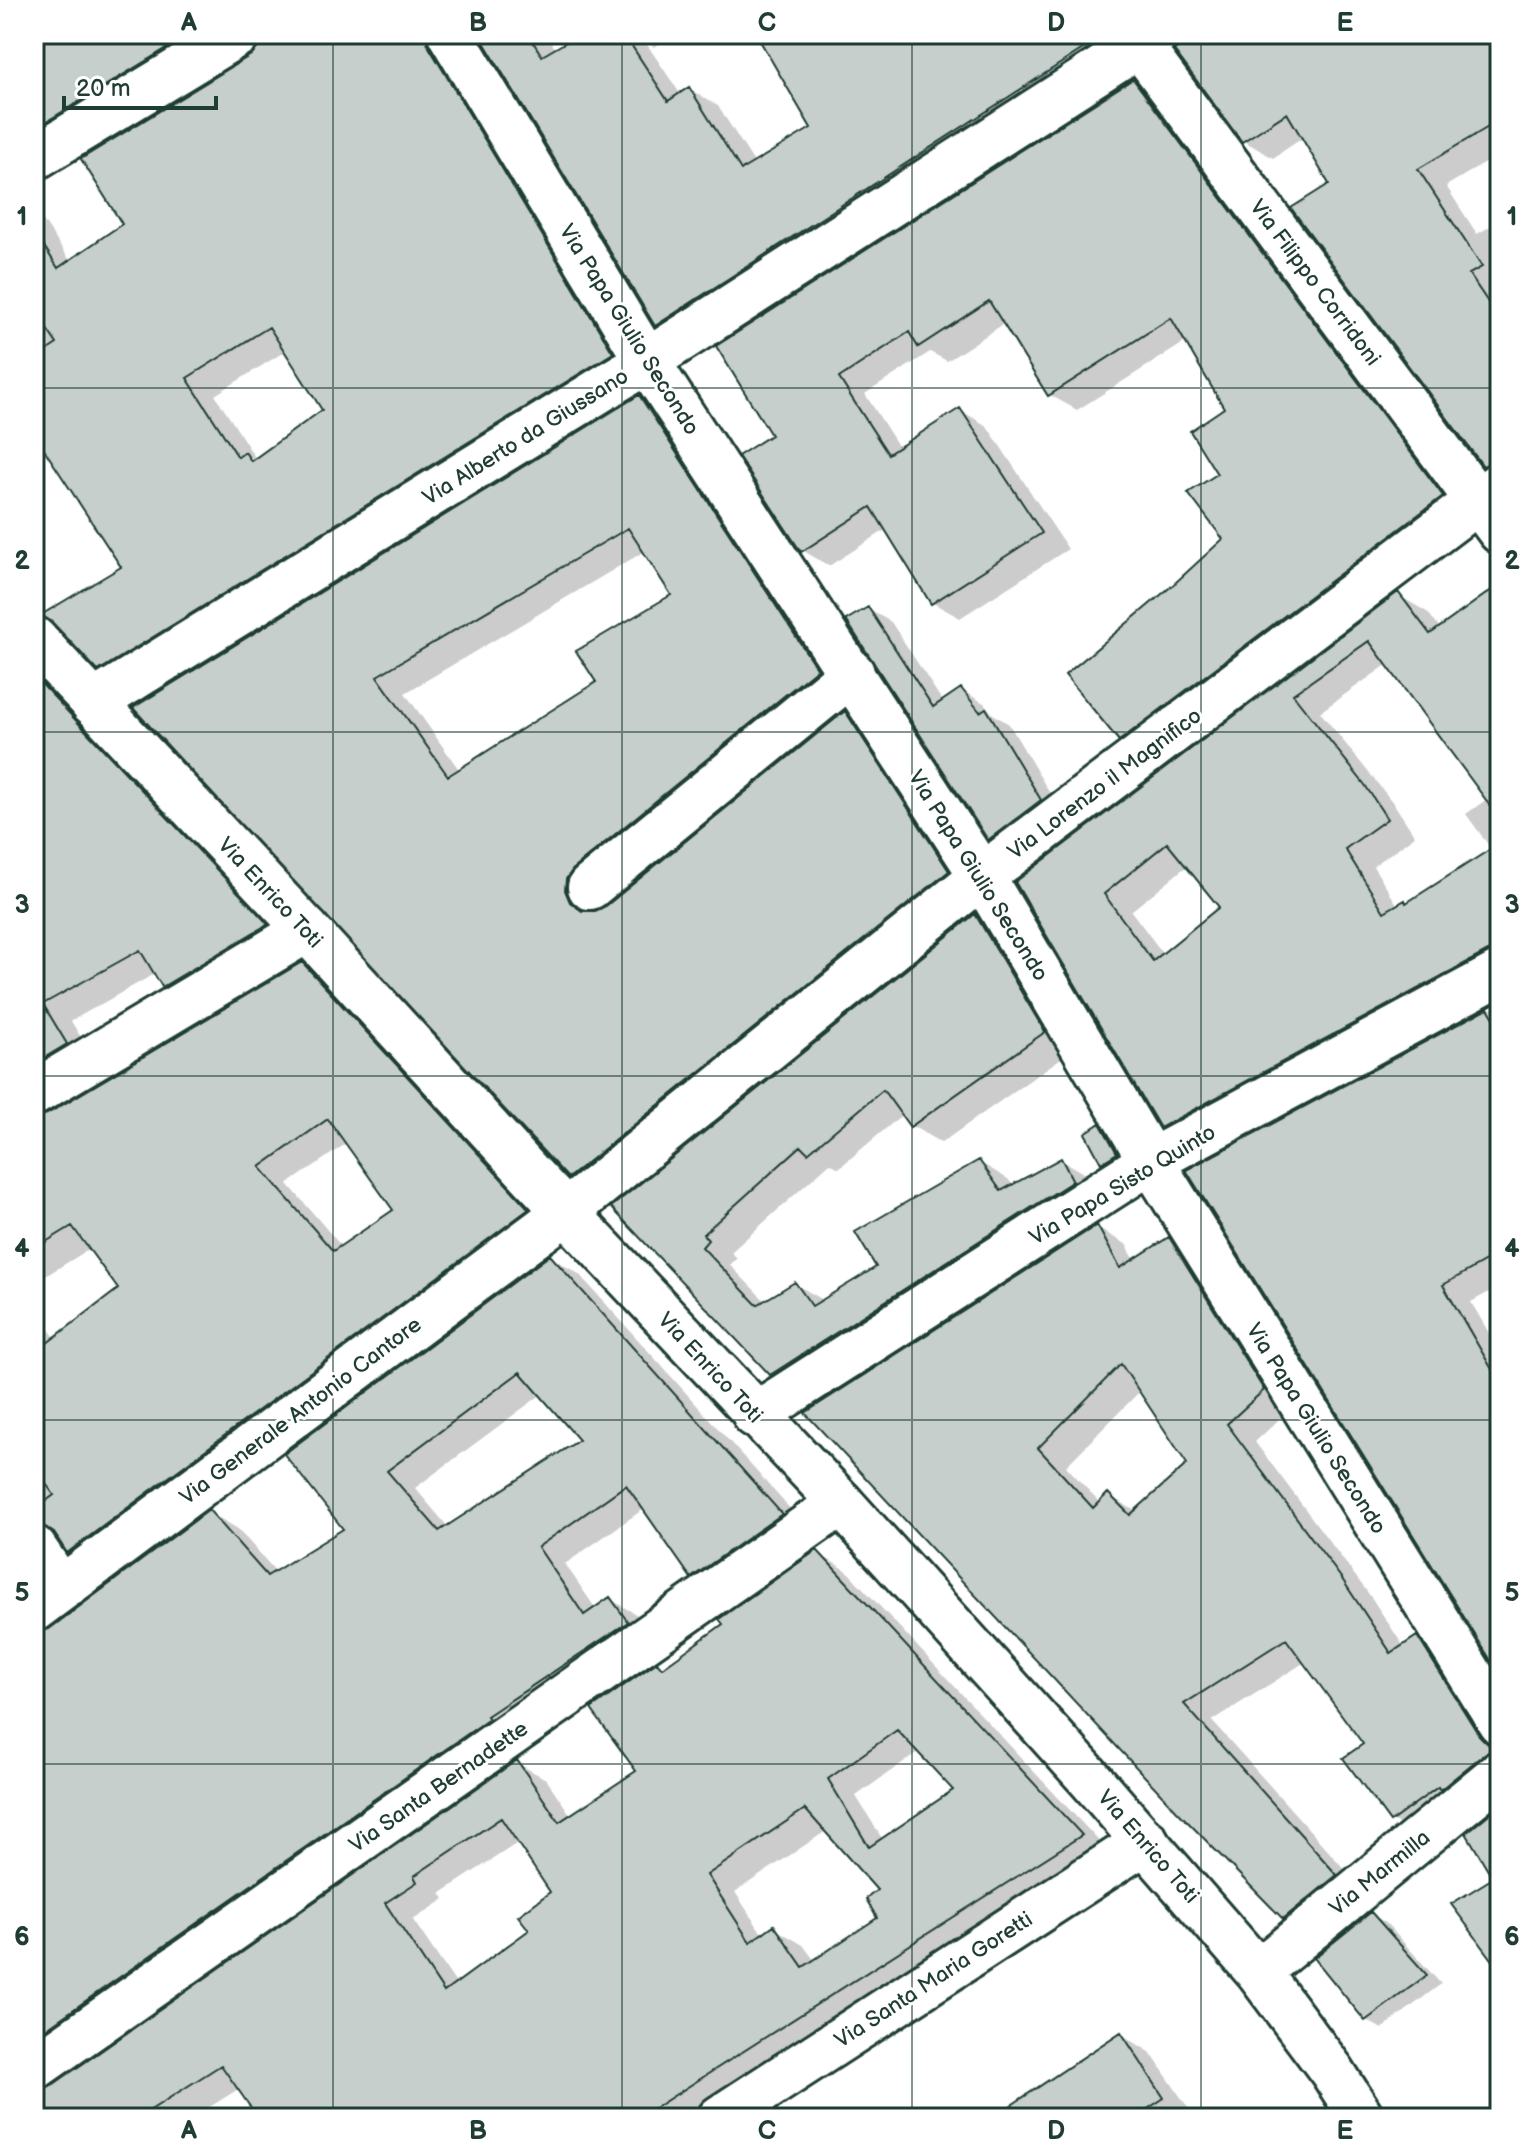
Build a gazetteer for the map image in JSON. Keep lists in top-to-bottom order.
{
  "streets": {
    "street": [
      "Via Filippo Corridoni",
      "Via Papa Giulio Secondo",
      "Via Alberto da Giussano",
      "Via Lorenzo il Magnifico",
      "Via Enrico Toti",
      "Via Papa Sisto Quinto",
      "Via Generale Antonio Cantore",
      "Via Santa Bernadette",
      "Via Marmilla",
      "Via Santa Maria Goretti"
    ]
  },
  "crossings": [
    ["Via Filippo Corridoni", "Via Alberto da Giussano"],
    ["Via Filippo Corridoni", "Via Lorenzo il Magnifico"],
    ["Via Papa Giulio Secondo", "Via Alberto da Giussano"],
    ["Via Papa Giulio Secondo", "Via Lorenzo il Magnifico"],
    ["Via Papa Giulio Secondo", "Via Papa Sisto Quinto"],
    ["Via Alberto da Giussano", "Via Enrico Toti"],
    ["Via Lorenzo il Magnifico", "Via Enrico Toti"],
    ["Via Lorenzo il Magnifico", "Via Generale Antonio Cantore"],
    ["Via Enrico Toti", "Via Papa Sisto Quinto"],
    ["Via Enrico Toti", "Via Generale Antonio Cantore"],
    ["Via Enrico Toti", "Via Santa Bernadette"],
    ["Via Enrico Toti", "Via Marmilla"],
    ["Via Enrico Toti", "Via Santa Maria Goretti"]
  ],
  "scale_bar": "20 m",
  "grid": {
    "columns": [
      "A",
      "B",
      "C",
      "D",
      "E"
    ],
    "rows": [
      "1",
      "2",
      "3",
      "4",
      "5",
      "6"
    ]
  }
}
